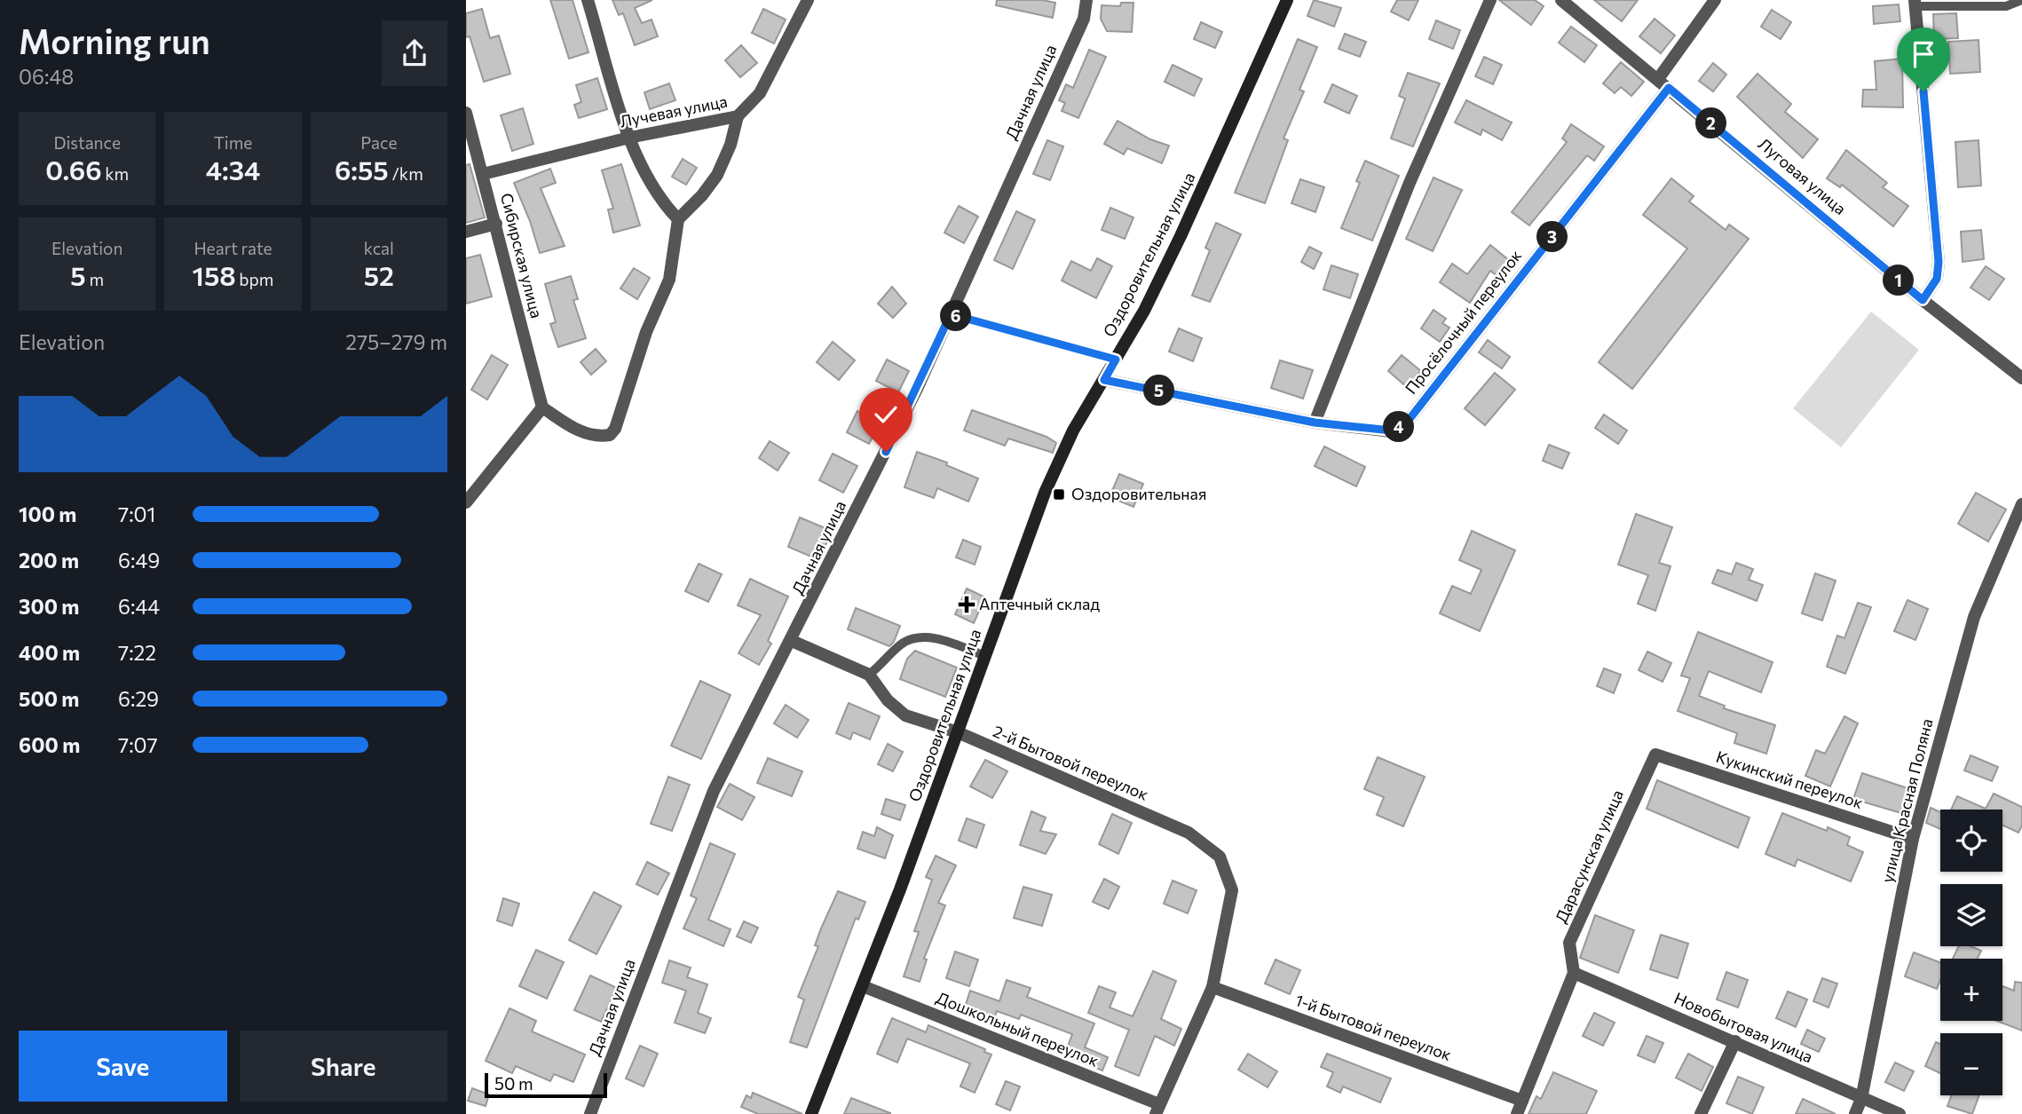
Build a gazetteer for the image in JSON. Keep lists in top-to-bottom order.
{
  "streets": {
    "street": [
      "Дачная улица",
      "Лучевая улица",
      "Луговая улица",
      "Оздоровительная улица",
      "Сибирская улица",
      "Просёлочный переулок",
      "2-й Бытовой переулок",
      "Кукинский переулок",
      "улица Красная Поляна",
      "Дарасунская улица",
      "1-й Бытовой переулок",
      "Новобытовая улица",
      "Дошкольный переулок"
    ]
  },
  "crossings": [
    ["Лучевая улица", "Сибирская улица"],
    ["Луговая улица", "Просёлочный переулок"],
    ["Оздоровительная улица", "Просёлочный переулок"],
    ["Оздоровительная улица", "2-й Бытовой переулок"],
    ["Оздоровительная улица", "Дошкольный переулок"],
    ["2-й Бытовой переулок", "1-й Бытовой переулок"],
    ["2-й Бытовой переулок", "Дошкольный переулок"],
    ["Кукинский переулок", "улица Красная Поляна"],
    ["Кукинский переулок", "Дарасунская улица"],
    ["улица Красная Поляна", "Новобытовая улица"],
    ["Дарасунская улица", "1-й Бытовой переулок"],
    ["Дарасунская улица", "Новобытовая улица"]
  ],
  "places": {
    "transit": ["Оздоровительная"],
    "health": ["Аптечный склад"]
  },
  "scale_bar": "50 m",
  "page": {
    "heading": ["Morning run", "06:48"],
    "stats": [
      ["Distance", "0.66 km"],
      ["Time", "4:34"],
      ["Pace", "6:55 /km"],
      ["Elevation", "5 m"],
      ["Heart rate", "158 bpm"],
      ["kcal", "52"]
    ],
    "pins": [
      "2",
      "3",
      "1",
      "6",
      "5",
      "4"
    ],
    "chart": ["Elevation", "275–279 m"],
    "list": [
      {
        "name": "100 m",
        "note": "7:01"
      },
      {
        "name": "200 m",
        "note": "6:49"
      },
      {
        "name": "300 m",
        "note": "6:44"
      },
      {
        "name": "400 m",
        "note": "7:22"
      },
      {
        "name": "500 m",
        "note": "6:29"
      },
      {
        "name": "600 m",
        "note": "7:07"
      }
    ],
    "map_buttons": ["+", "−"],
    "buttons": ["Save", "Share"],
    "scale": "50 m"
  }
}
